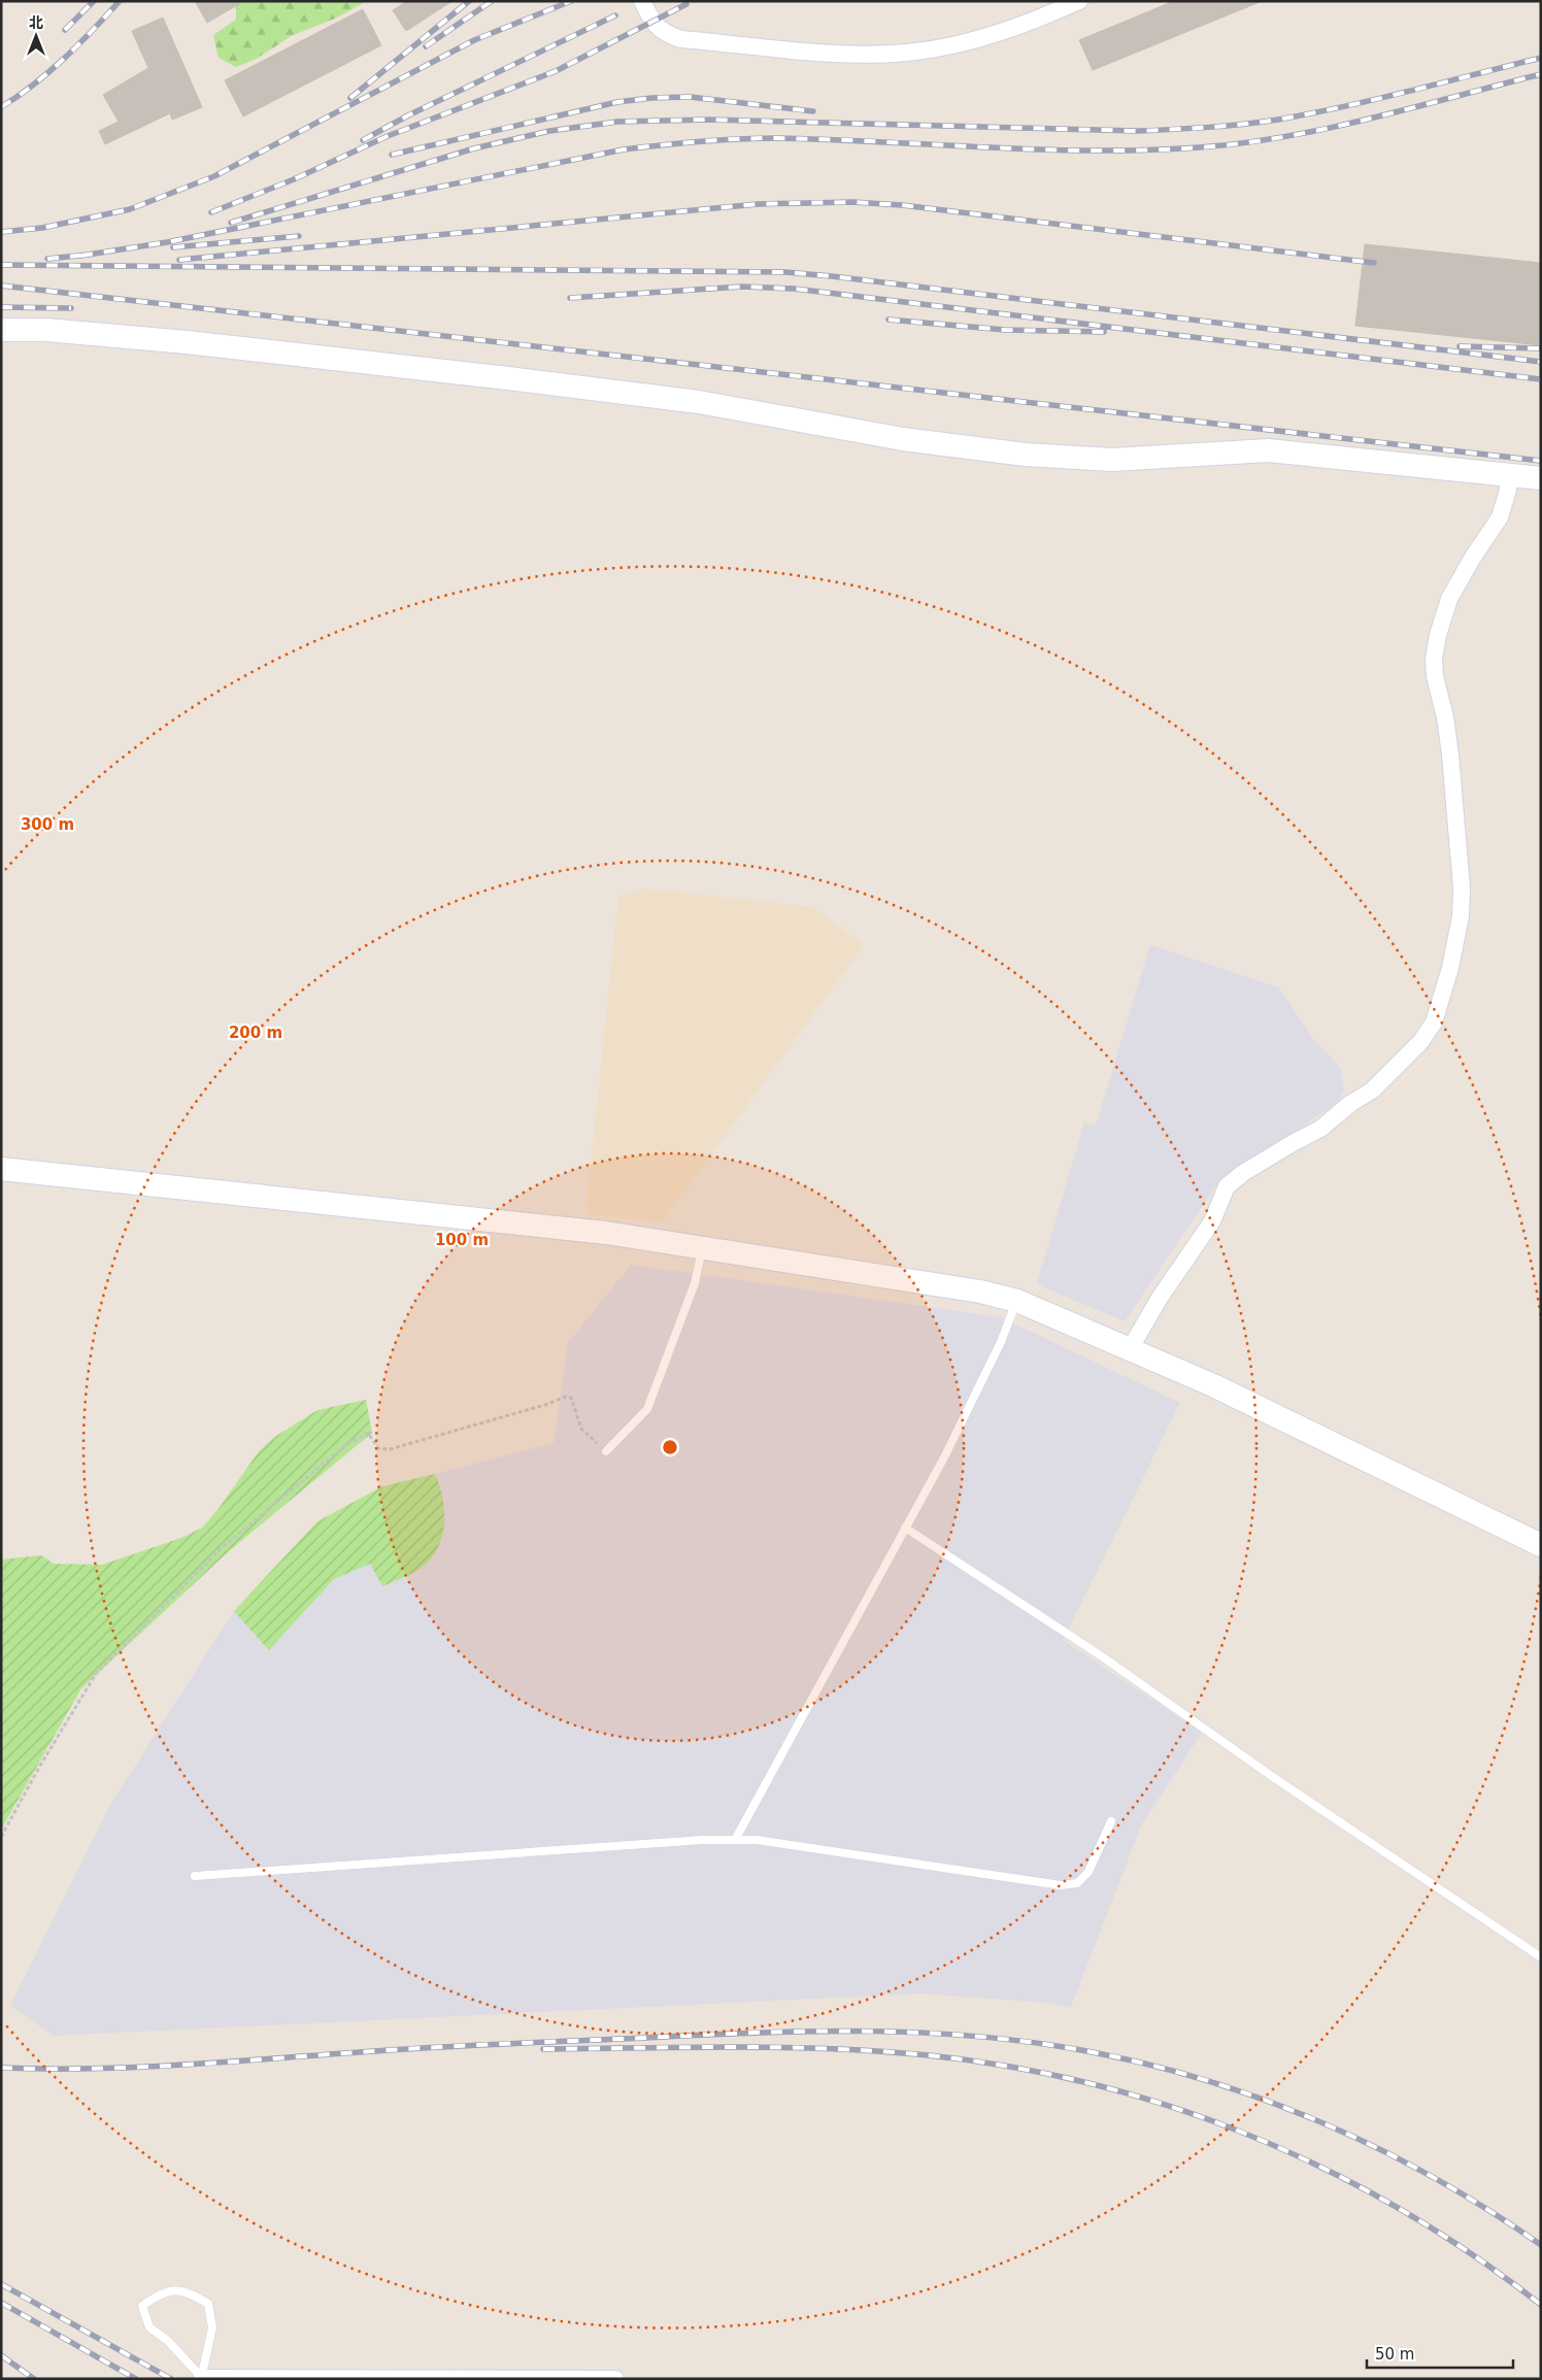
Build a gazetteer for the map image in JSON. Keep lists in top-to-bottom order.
{
  "scale_bar": "50 m",
  "north": "top",
  "rings": ["300 m", "200 m", "100 m"]
}
